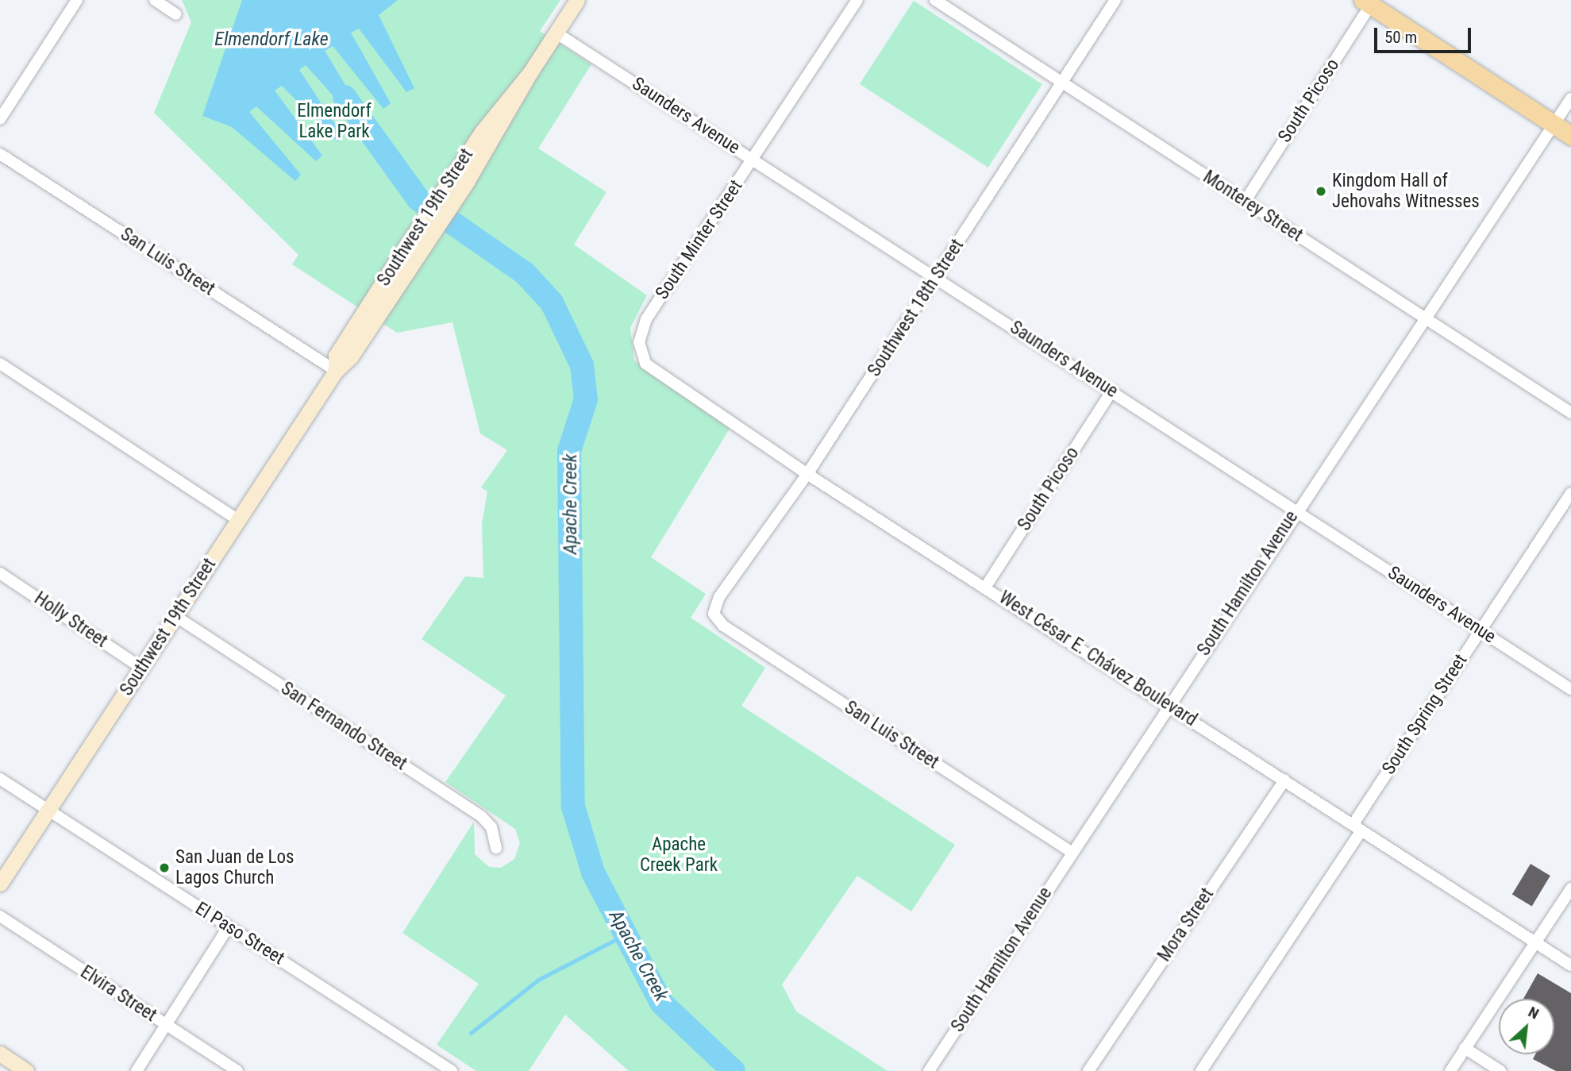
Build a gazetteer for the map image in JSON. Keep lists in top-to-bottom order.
{
  "streets": {
    "street": [
      "South Picoso",
      "Saunders Avenue",
      "Monterey Street",
      "Southwest 19th Street",
      "South Minter Street",
      "San Luis Street",
      "Southwest 18th Street",
      "South Hamilton Avenue",
      "Holly Street",
      "West César E. Chávez Boulevard",
      "South Spring Street",
      "San Fernando Street",
      "Mora Street",
      "El Paso Street",
      "Elvira Street"
    ]
  },
  "crossings": [
    ["South Picoso", "Saunders Avenue"],
    ["South Picoso", "Monterey Street"],
    ["South Picoso", "West César E. Chávez Boulevard"],
    ["Saunders Avenue", "Southwest 19th Street"],
    ["Saunders Avenue", "South Minter Street"],
    ["Saunders Avenue", "Southwest 18th Street"],
    ["Saunders Avenue", "South Hamilton Avenue"],
    ["Saunders Avenue", "South Spring Street"],
    ["Monterey Street", "Southwest 18th Street"],
    ["Monterey Street", "South Hamilton Avenue"],
    ["Southwest 19th Street", "San Luis Street"],
    ["Southwest 19th Street", "Holly Street"],
    ["Southwest 19th Street", "San Fernando Street"],
    ["Southwest 19th Street", "El Paso Street"],
    ["South Minter Street", "West César E. Chávez Boulevard"],
    ["San Luis Street", "Southwest 18th Street"],
    ["San Luis Street", "South Hamilton Avenue"],
    ["Southwest 18th Street", "West César E. Chávez Boulevard"],
    ["South Hamilton Avenue", "West César E. Chávez Boulevard"],
    ["West César E. Chávez Boulevard", "South Spring Street"],
    ["West César E. Chávez Boulevard", "Mora Street"]
  ],
  "water": ["Elmendorf Lake", "Apache Creek"],
  "parks": ["Elmendorf Lake Park", "Apache Creek Park"],
  "places": ["Kingdom Hall of Jehovahs Witnesses", "San Juan de Los Lagos Church"],
  "scale_bar": "50 m",
  "north": "top right"
}
